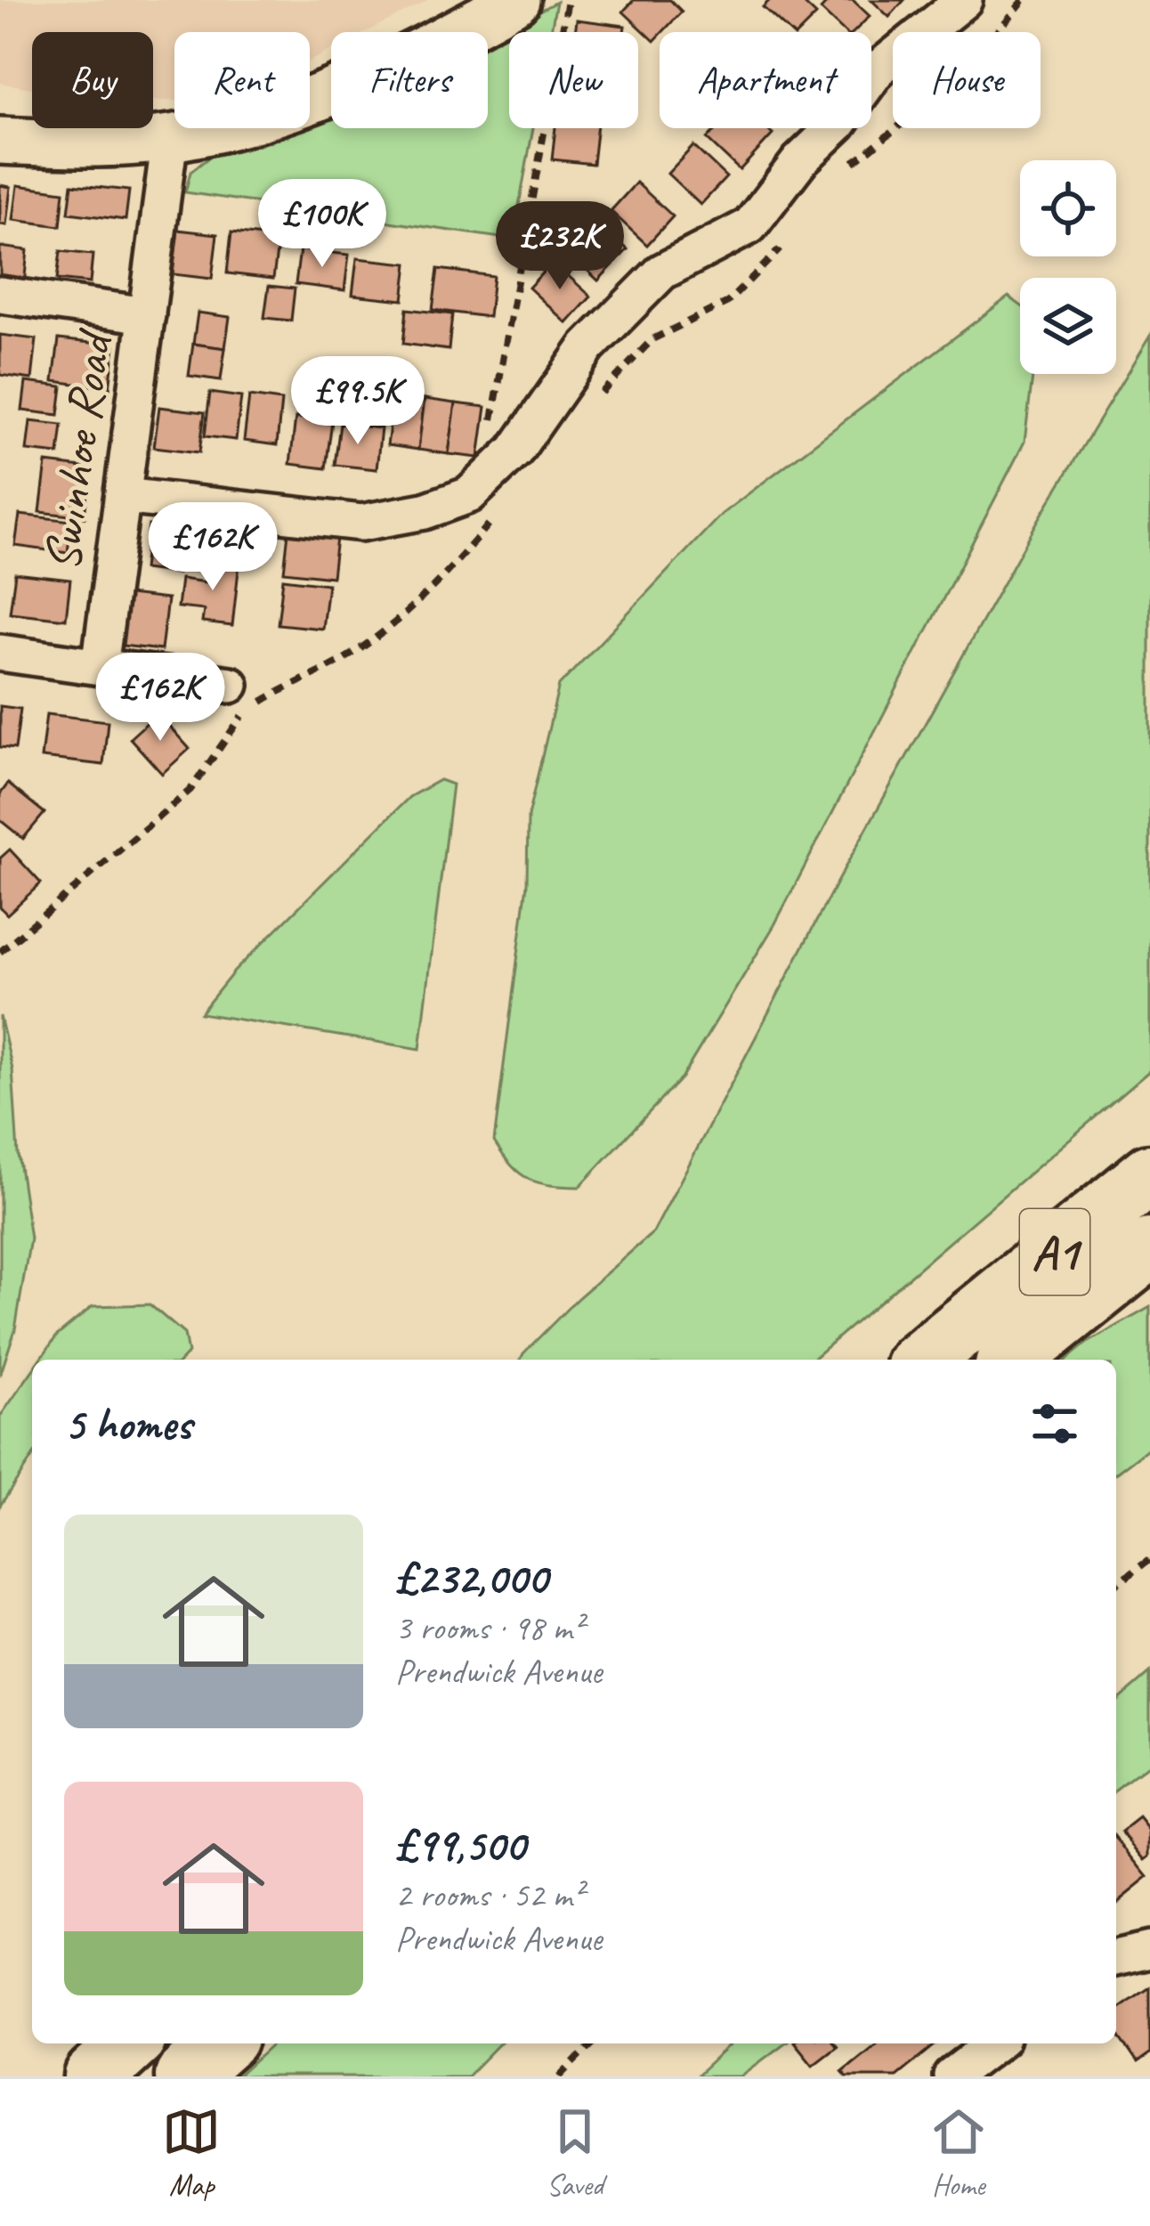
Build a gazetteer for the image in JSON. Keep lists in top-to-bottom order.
{
  "streets": {
    "highway": ["A1"],
    "street": ["Swinhoe Road"]
  },
  "page": {
    "chip": [
      "Buy",
      "Rent",
      "Filters",
      "New",
      "Apartment",
      "House"
    ],
    "price": [
      "£100K",
      "£232K",
      "£99.5K",
      "£162K",
      "£162K"
    ],
    "heading": "5 homes",
    "list": [
      {
        "name": "£232,000",
        "note": "3 rooms · 98 m² · Prendwick Avenue"
      },
      {
        "name": "£99,500",
        "note": "2 rooms · 52 m² · Prendwick Avenue"
      }
    ],
    "tabs": ["Map", "Saved", "Home"]
  }
}
